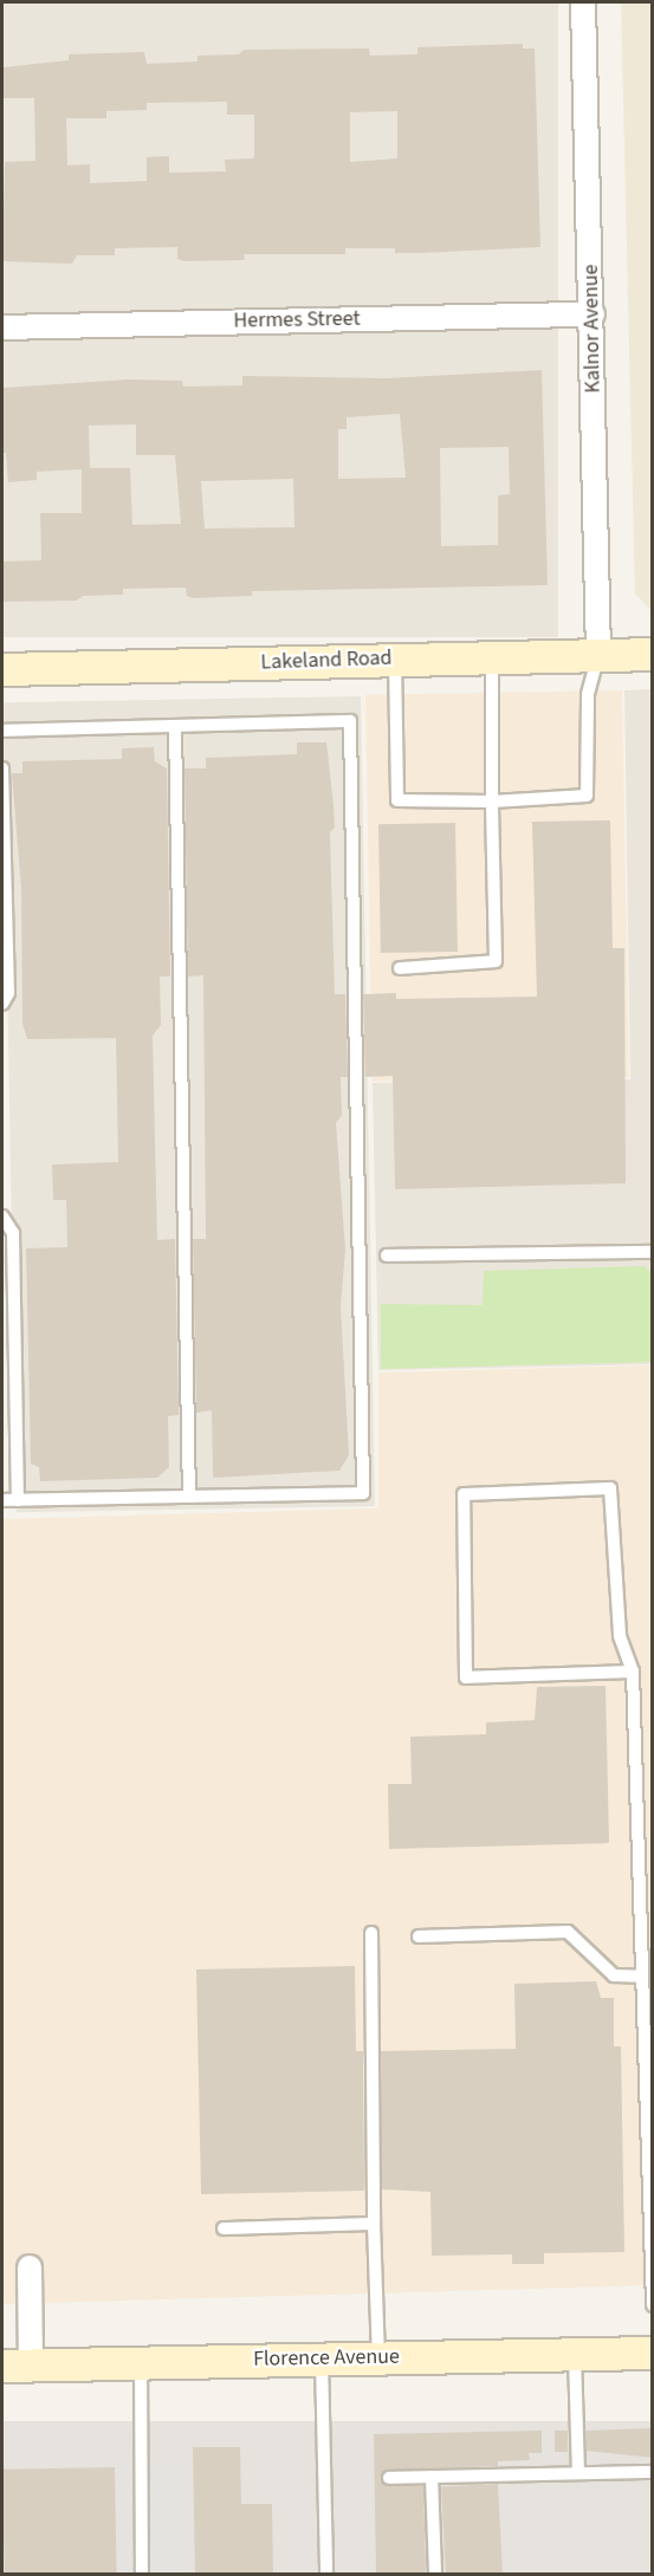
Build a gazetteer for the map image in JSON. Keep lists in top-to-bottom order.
{
  "streets": {
    "street": [
      "Hermes Street",
      "Kalnor Avenue",
      "Lakeland Road",
      "Florence Avenue"
    ]
  },
  "crossings": [
    ["Hermes Street", "Kalnor Avenue"],
    ["Kalnor Avenue", "Lakeland Road"]
  ]
}
